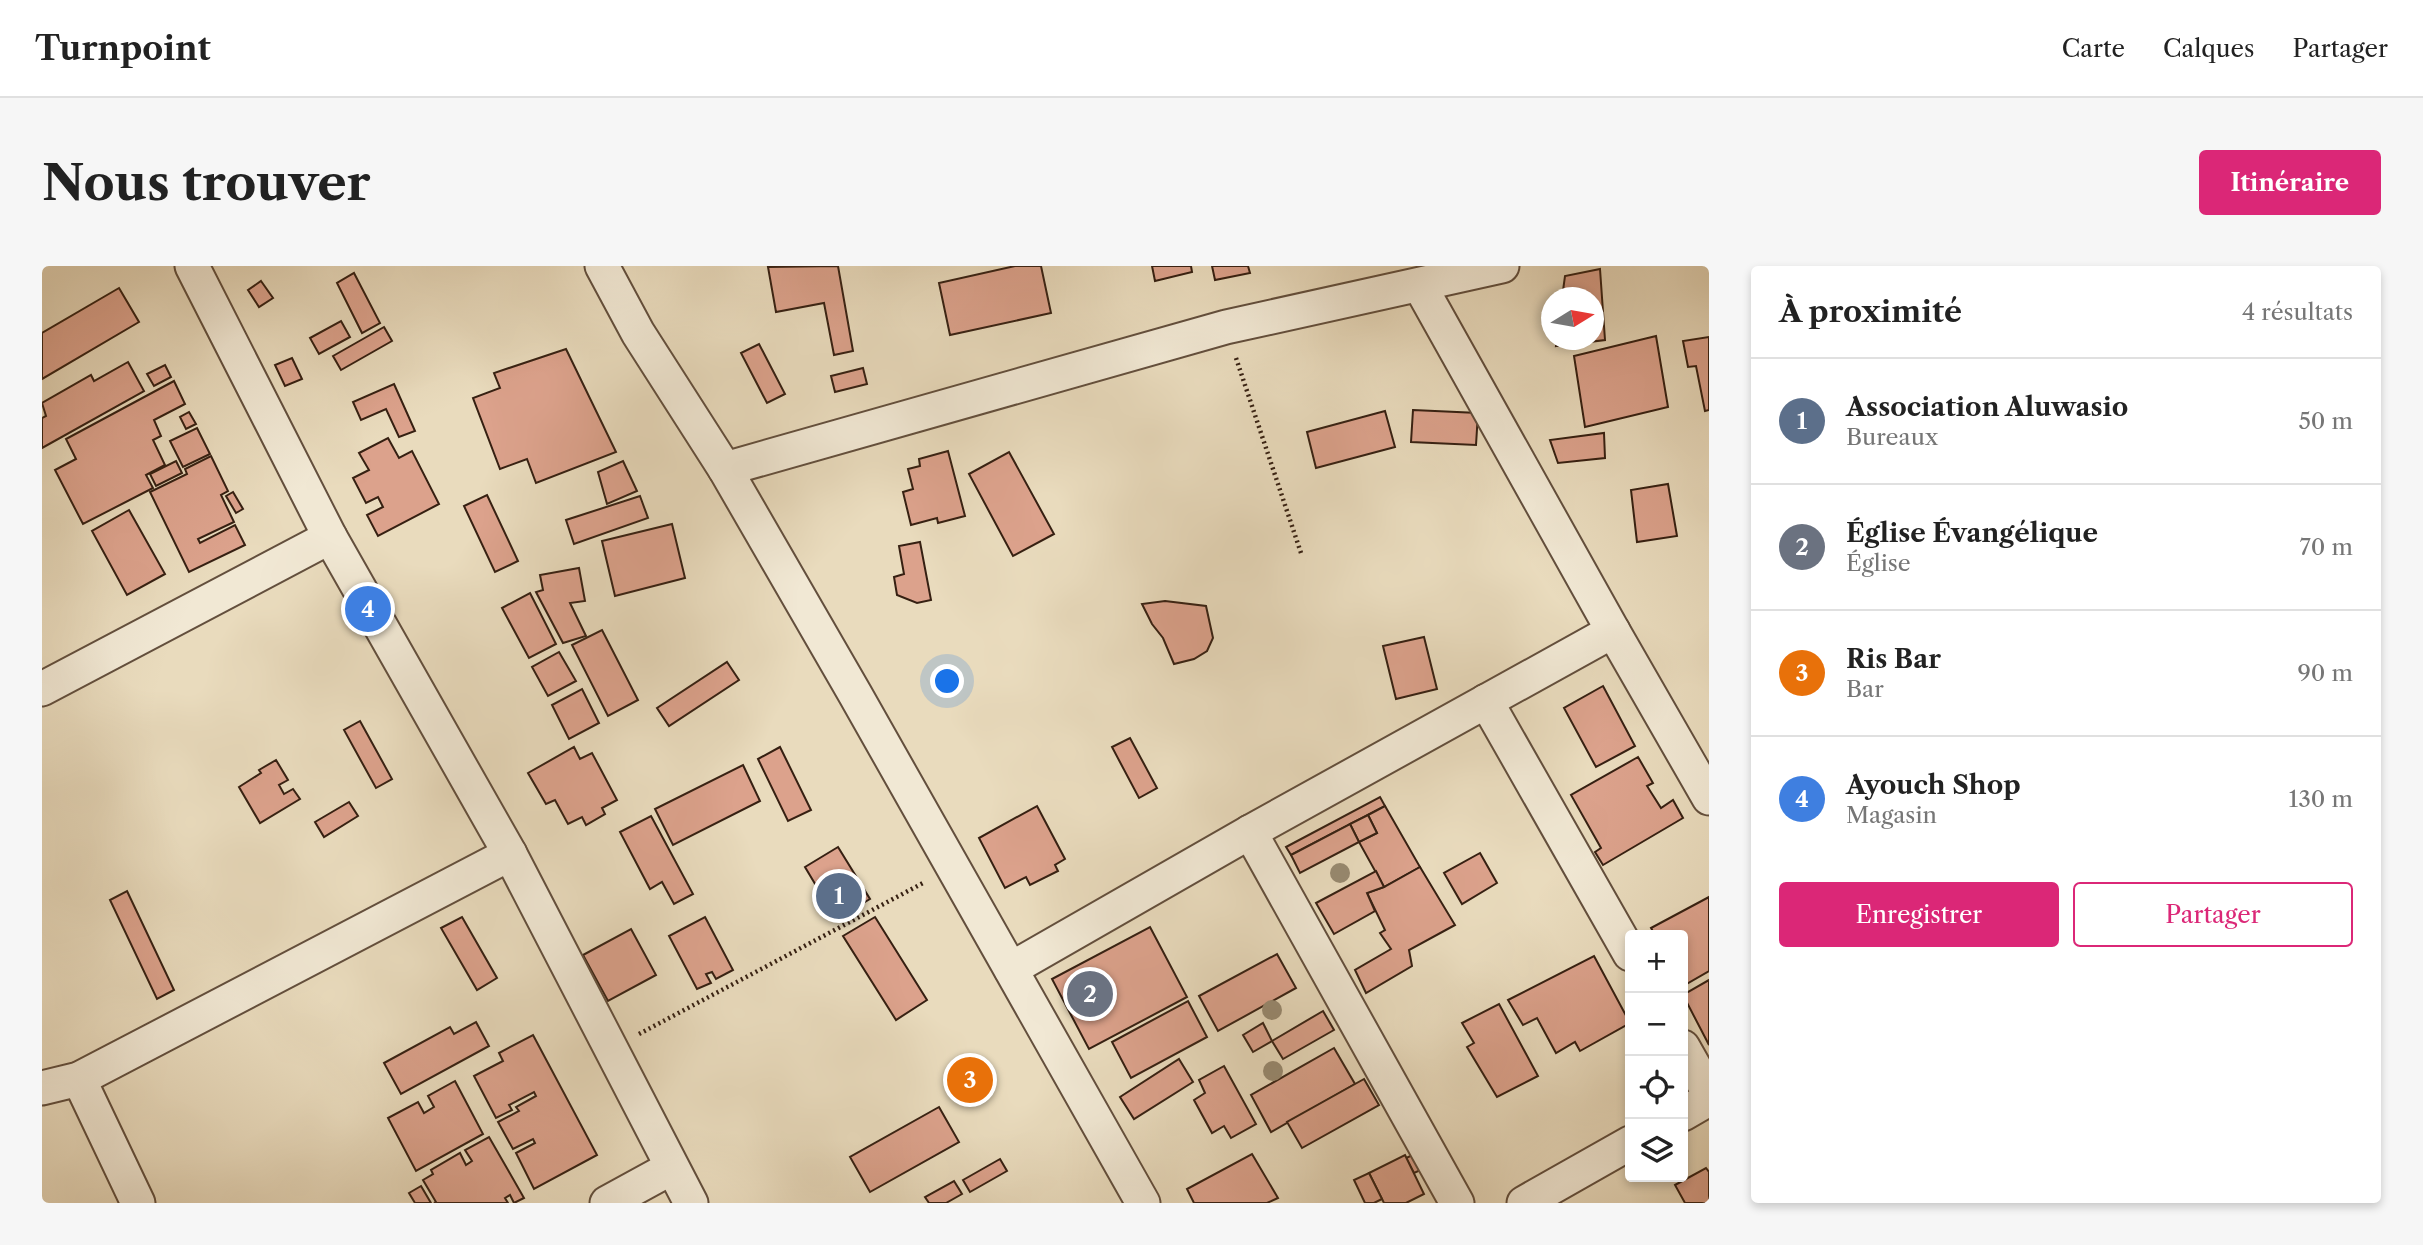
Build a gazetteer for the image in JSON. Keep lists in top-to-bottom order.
{
  "north": "right",
  "page": {
    "header": "Turnpoint",
    "nav": ["Carte", "Calques", "Partager"],
    "buttons": [
      "Itinéraire",
      ["Enregistrer", "Partager"]
    ],
    "title": "Nous trouver",
    "heading": ["À proximité", "4 résultats"],
    "list": [
      {
        "mark": "1",
        "name": "Association Aluwasio",
        "note": "Bureaux",
        "value": "50 m"
      },
      {
        "mark": "2",
        "name": "Église Évangélique",
        "note": "Église",
        "value": "70 m"
      },
      {
        "mark": "3",
        "name": "Ris Bar",
        "note": "Bar",
        "value": "90 m"
      },
      {
        "mark": "4",
        "name": "Ayouch Shop",
        "note": "Magasin",
        "value": "130 m"
      }
    ],
    "pins": [
      "4",
      "1",
      "2",
      "3"
    ],
    "map_buttons": ["+", "−"]
  }
}
